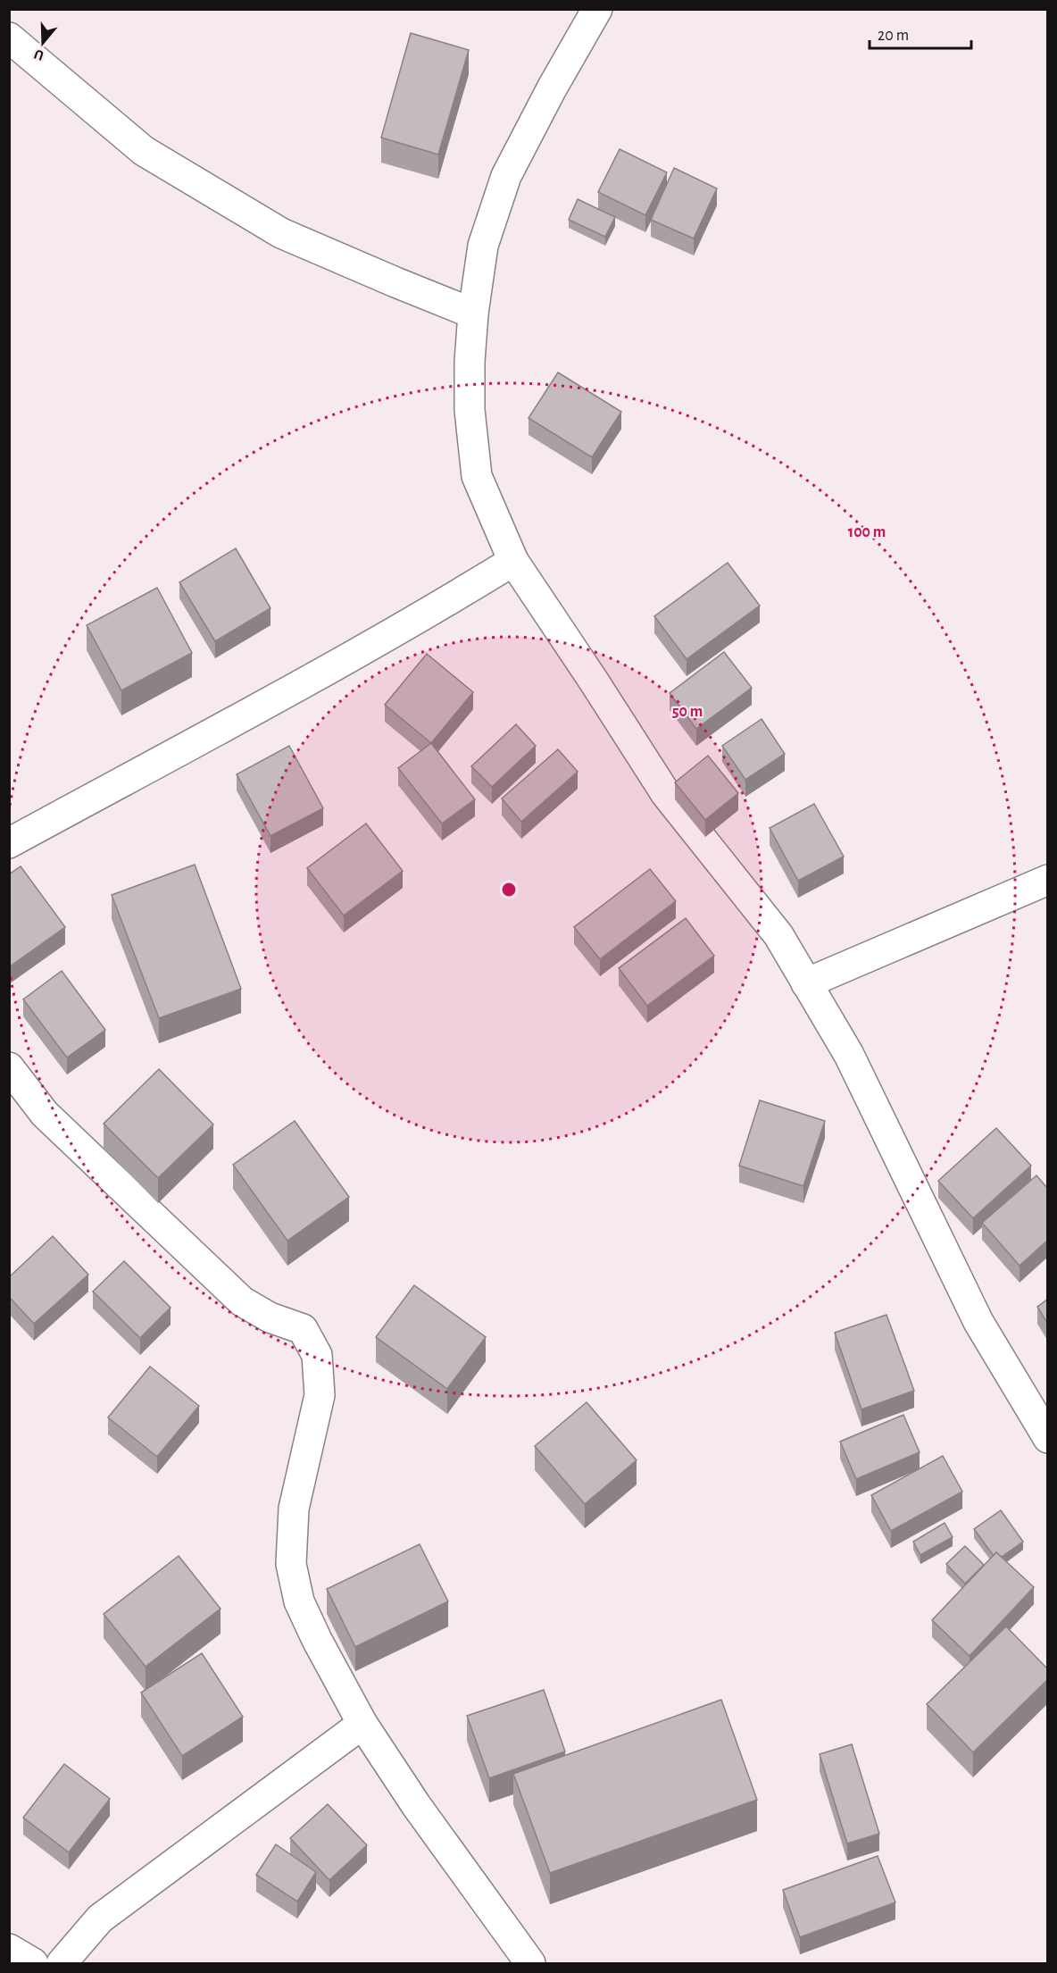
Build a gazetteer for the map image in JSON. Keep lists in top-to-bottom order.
{
  "scale_bar": "20 m",
  "north": "bottom",
  "rings": ["100 m", "50 m"]
}
